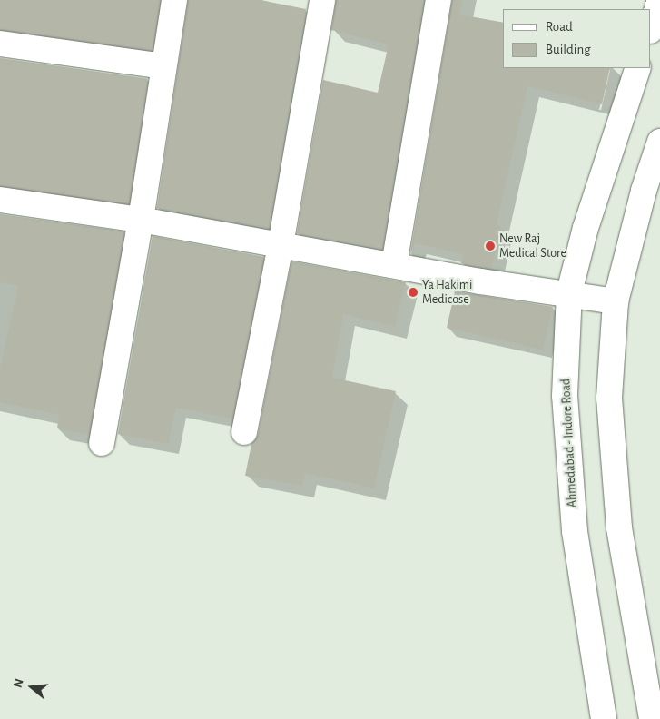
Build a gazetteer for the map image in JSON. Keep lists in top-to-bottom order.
{
  "streets": {
    "main road": ["Ahmedabad - Indore Road"]
  },
  "places": ["New Raj Medical Store", "Ya Hakimi Medicose"],
  "legend": ["Road", "Building"],
  "north": "left"
}
